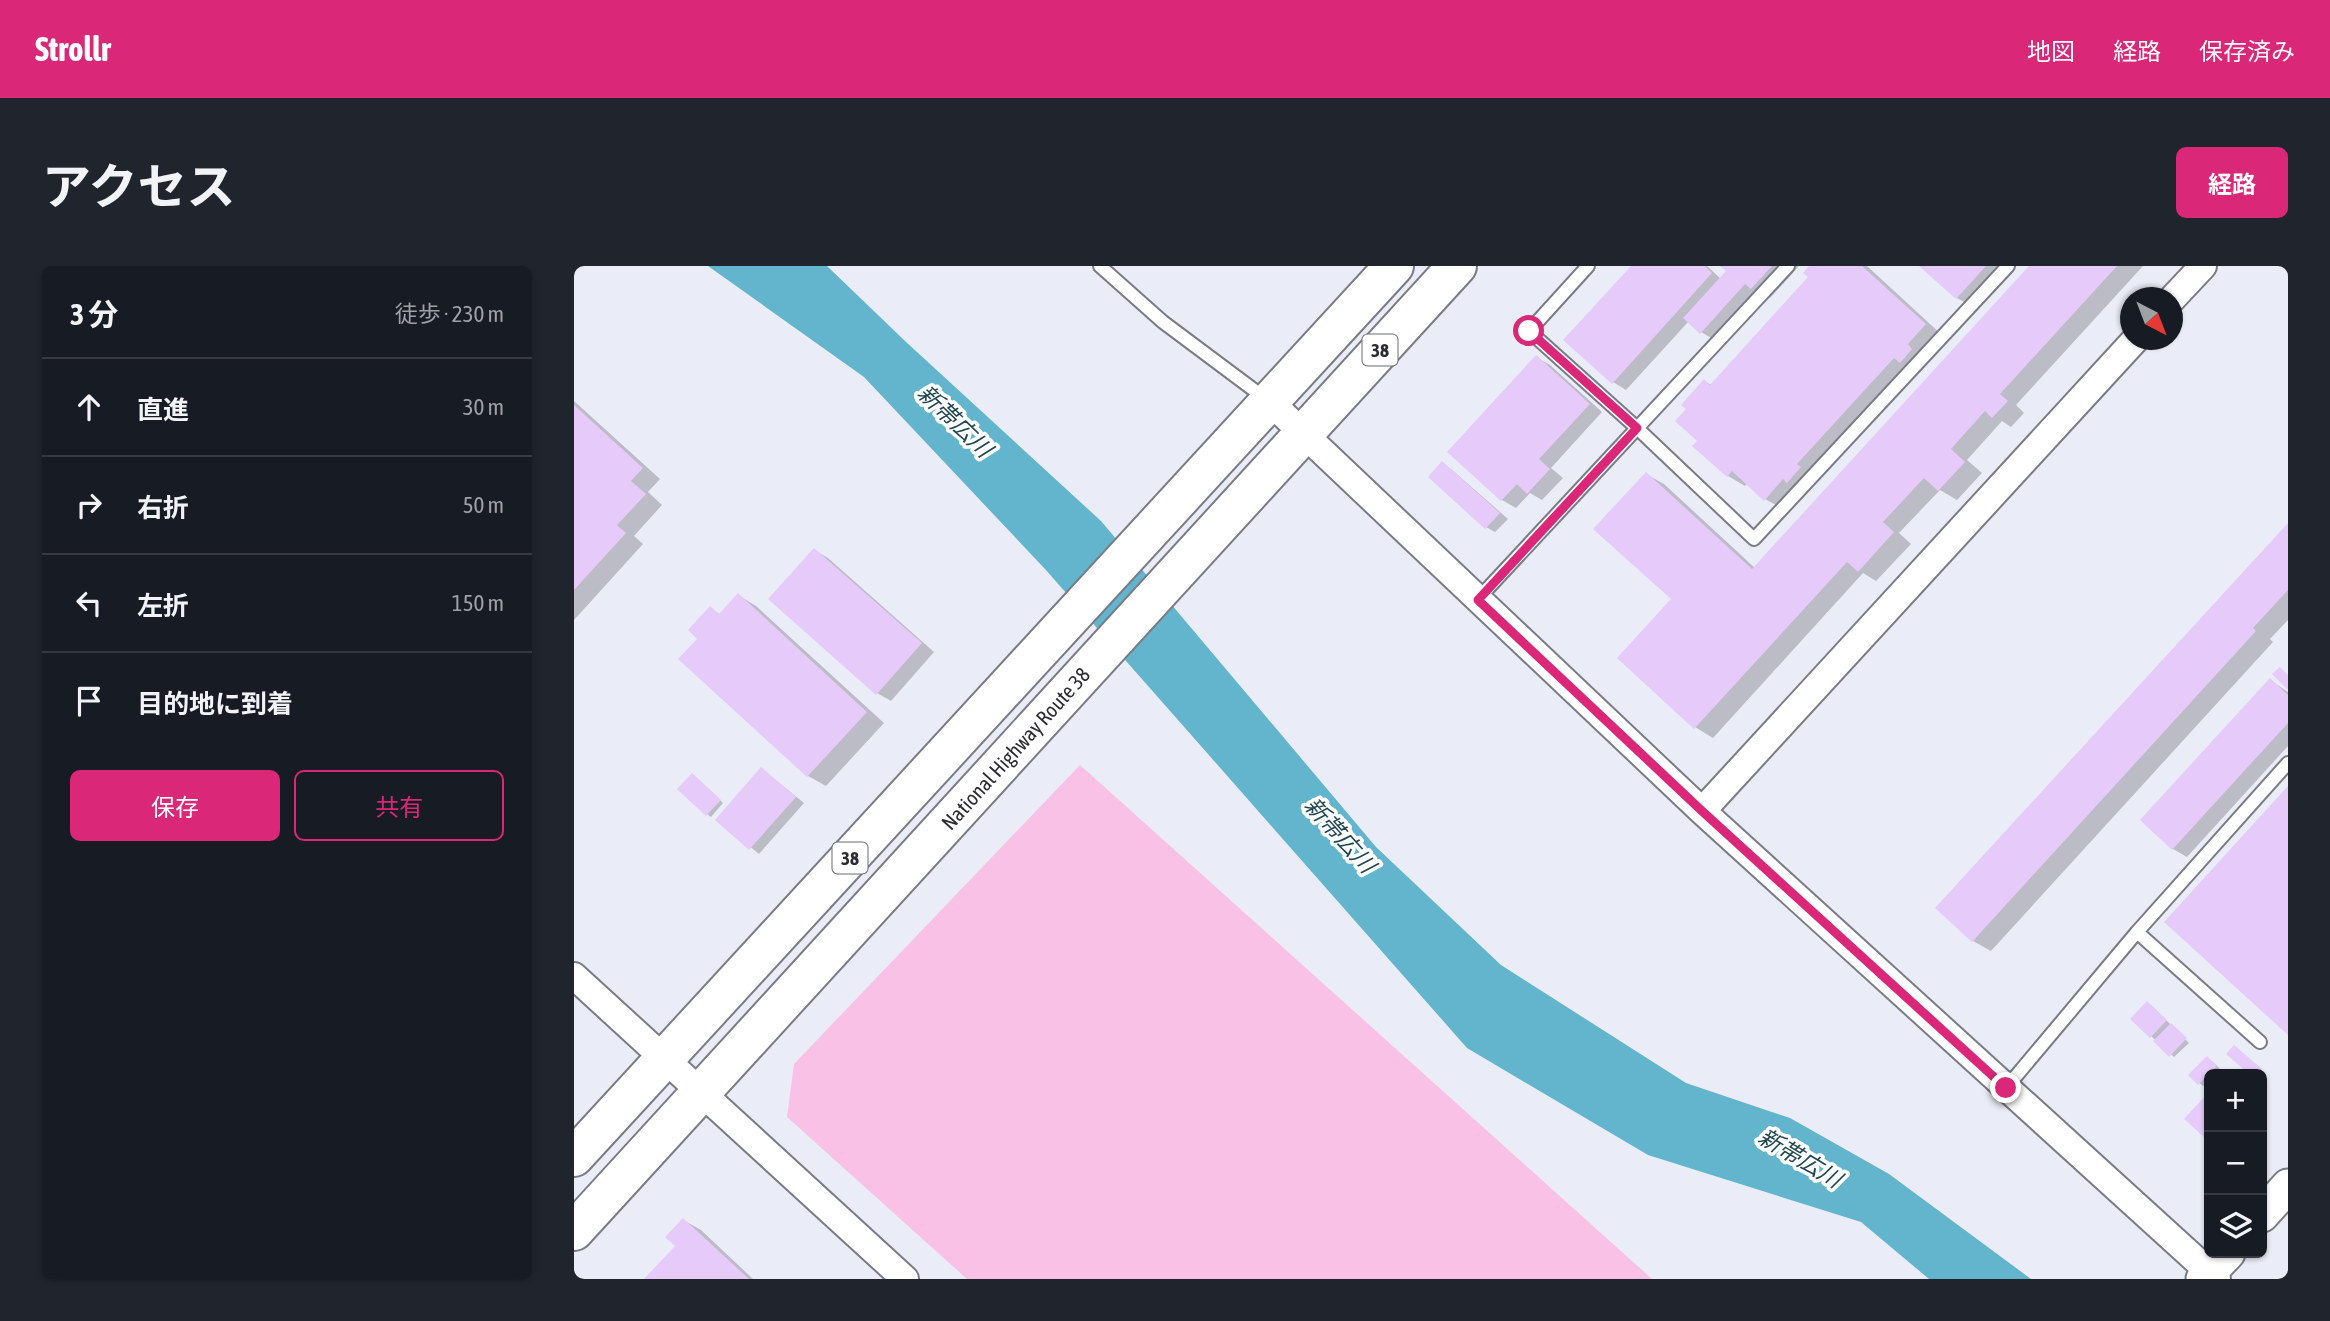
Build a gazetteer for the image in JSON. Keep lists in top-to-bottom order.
{
  "streets": {
    "highway": ["38", "National Highway Route 38"]
  },
  "water": ["新帯広川"],
  "north": "bottom right",
  "page": {
    "header": "Strollr",
    "nav": ["地図", "経路", "保存済み"],
    "title": "アクセス",
    "buttons": [
      "経路",
      ["保存", "共有"]
    ],
    "heading": ["3 分", "徒歩 · 230 m"],
    "list": [
      ["直進", "30 m"],
      ["右折", "50 m"],
      ["左折", "150 m"],
      "目的地に到着"
    ],
    "map_buttons": ["+", "−"]
  }
}
